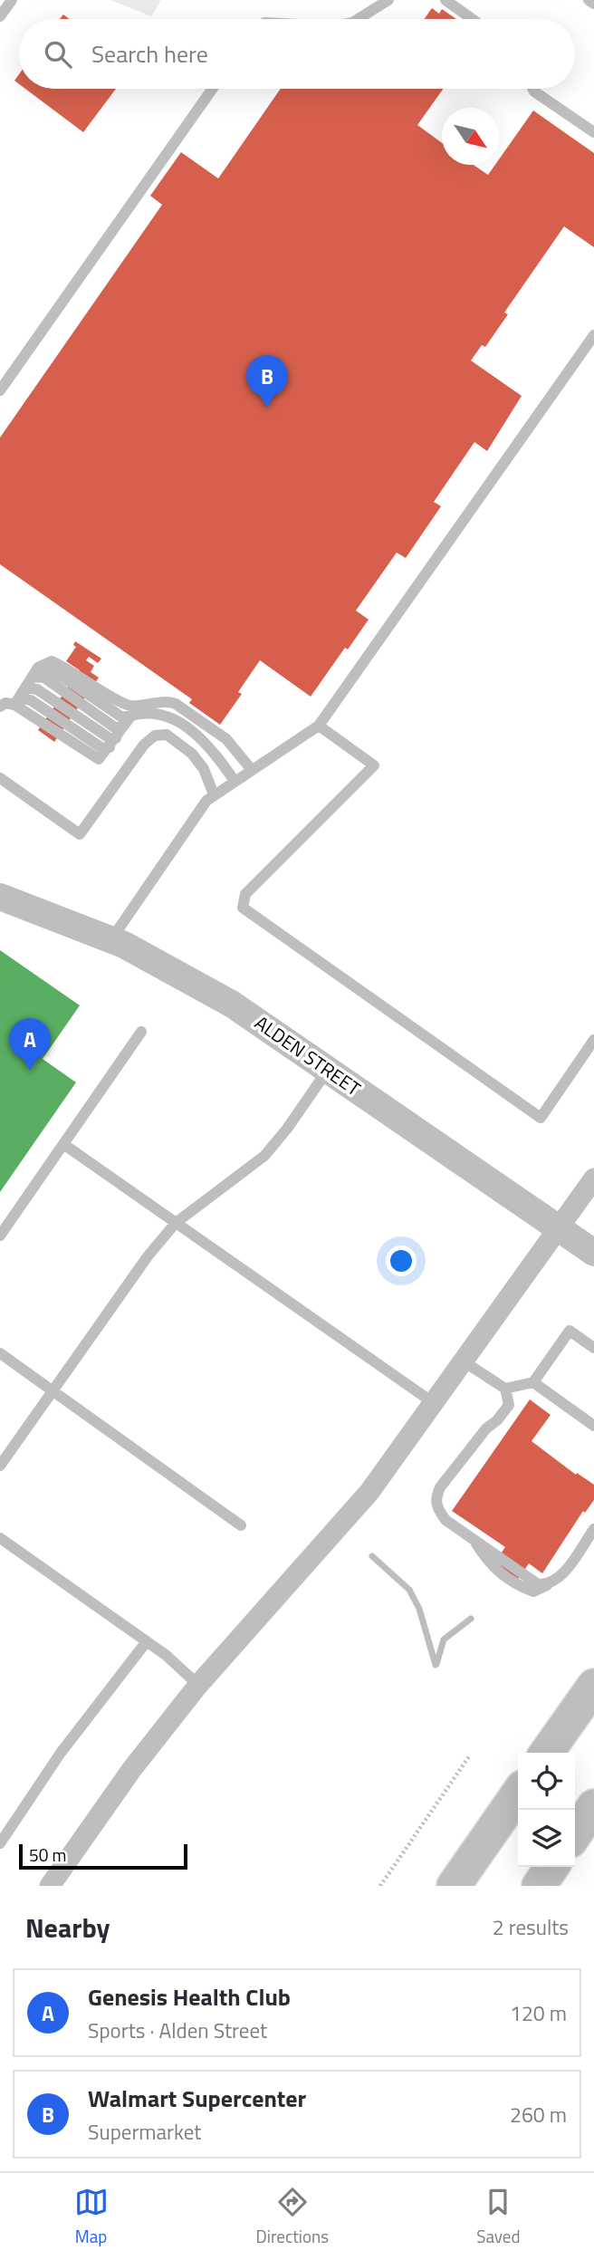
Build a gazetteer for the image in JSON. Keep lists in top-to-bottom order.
{
  "streets": {
    "street": ["ALDEN STREET"]
  },
  "scale_bar": "50 m",
  "north": "bottom right",
  "page": {
    "search": "Search here",
    "pins": ["B", "A"],
    "scale": "50 m",
    "heading": ["Nearby", "2 results"],
    "list": [
      {
        "mark": "A",
        "name": "Genesis Health Club",
        "note": "Sports · Alden Street",
        "value": "120 m"
      },
      {
        "mark": "B",
        "name": "Walmart Supercenter",
        "note": "Supermarket",
        "value": "260 m"
      }
    ],
    "nav": ["Map", "Directions", "Saved"]
  }
}
